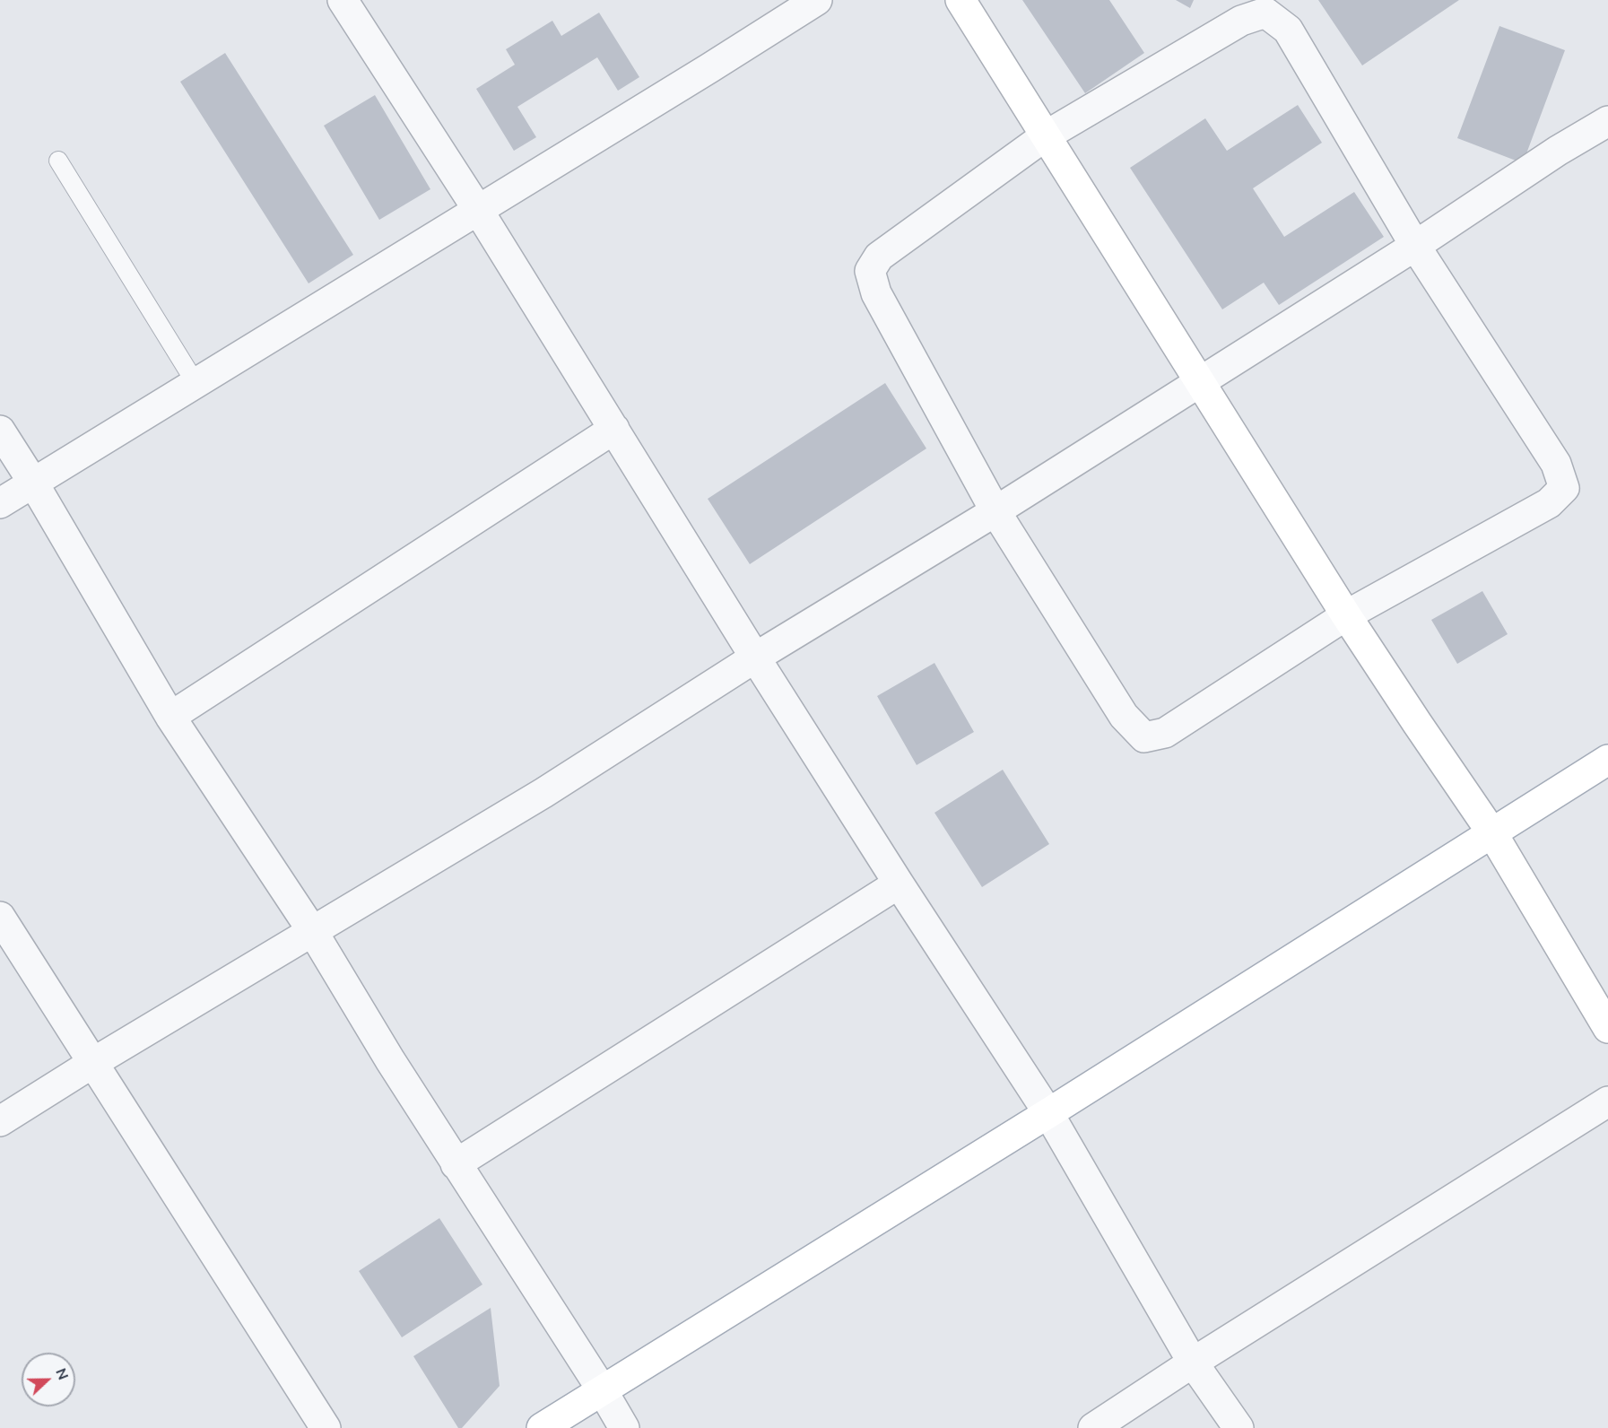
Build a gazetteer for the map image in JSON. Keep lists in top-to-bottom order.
{
  "north": "right"
}
